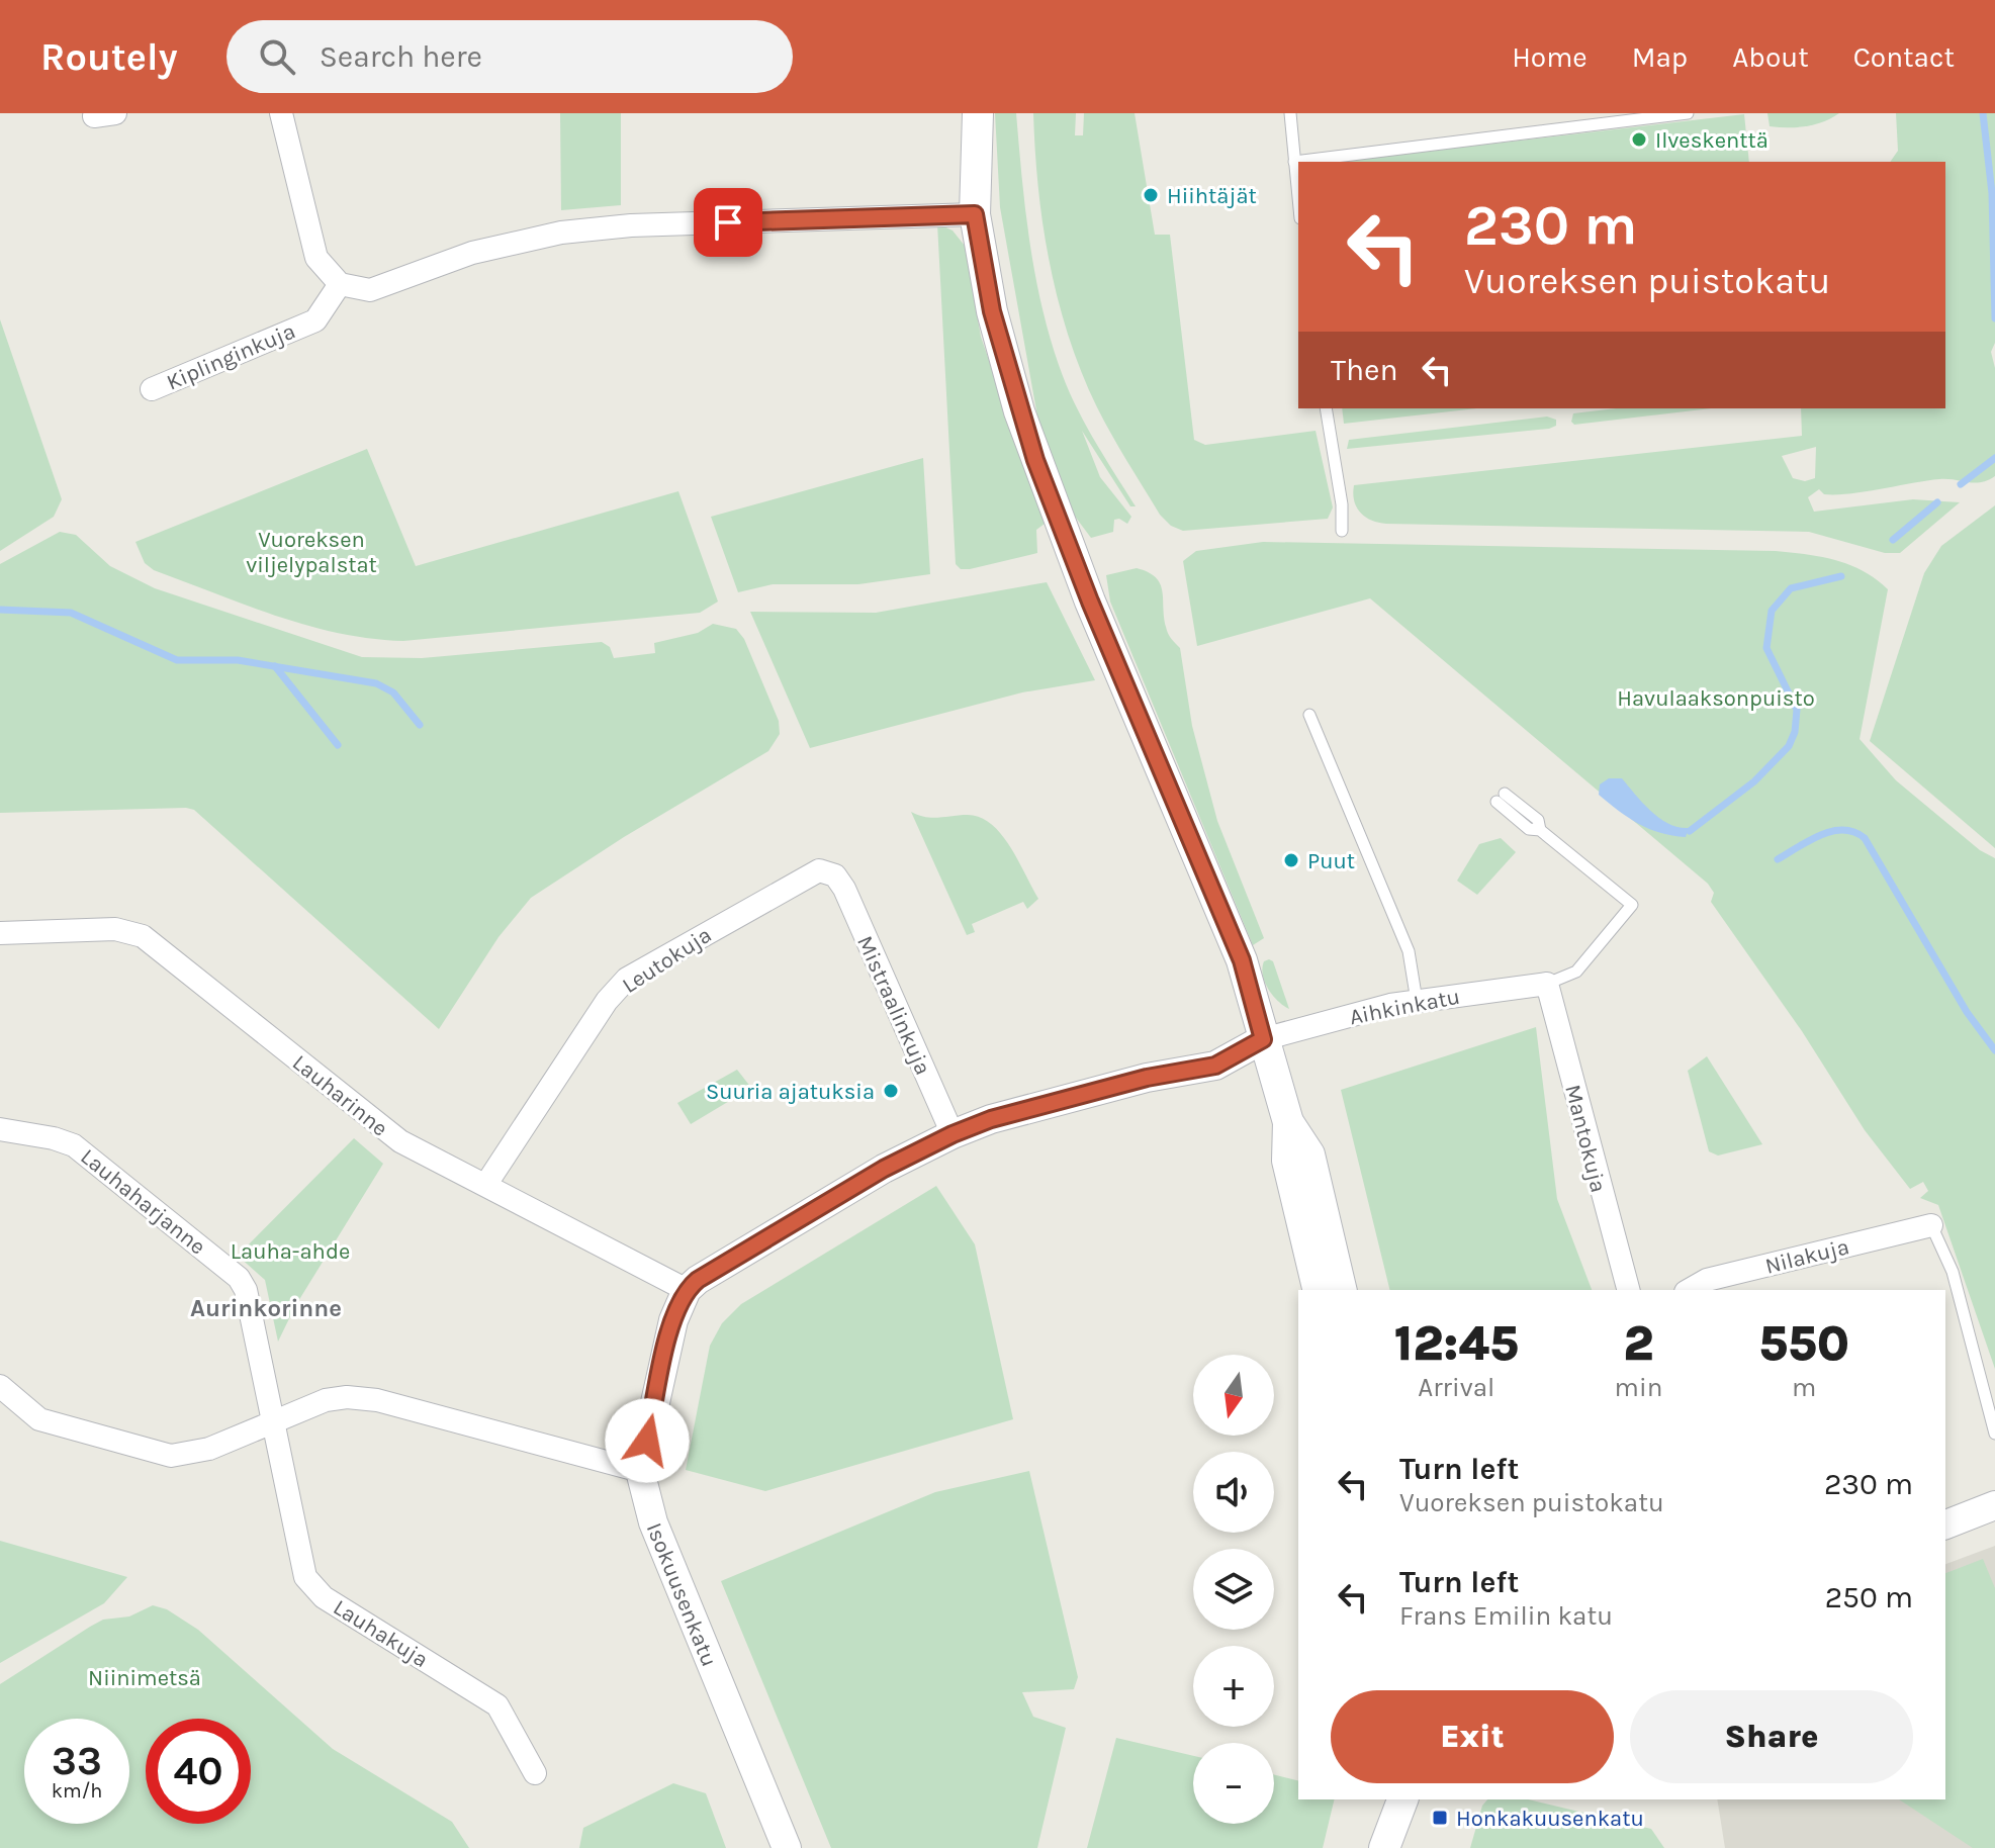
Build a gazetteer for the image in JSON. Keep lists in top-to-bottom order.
{
  "streets": {
    "street": [
      "Kiplinginkuja",
      "Leutokuja",
      "Mistraalinkuja",
      "Aihkinkatu",
      "Lauharinne",
      "Mantokuja",
      "Lauhaharjanne",
      "Nilakuja",
      "Isokuusenkatu",
      "Lauhakuja"
    ]
  },
  "crossings": [
    ["Leutokuja", "Mistraalinkuja"],
    ["Leutokuja", "Lauharinne"],
    ["Aihkinkatu", "Mantokuja"],
    ["Lauharinne", "Isokuusenkatu"],
    ["Lauhaharjanne", "Lauhakuja"]
  ],
  "districts": ["Aurinkorinne"],
  "parks": [
    "Vuoreksen viljelypalstat",
    "Havulaaksonpuisto",
    "Lauha-ahde",
    "Niinimetsä"
  ],
  "places": {
    "other": [
      "Ilveskenttä",
      "Hiihtäjät",
      "Puut",
      "Suuria ajatuksia"
    ],
    "transit": ["Honkakuusenkatu"]
  },
  "north": "bottom",
  "page": {
    "header": "Routely",
    "search": "Search here",
    "nav": [
      "Home",
      "Map",
      "About",
      "Contact"
    ],
    "turn": ["230 m", "Vuoreksen puistokatu"],
    "then": "Then",
    "eta": [
      "12:45",
      "Arrival",
      "2",
      "min",
      "550",
      "m"
    ],
    "map_buttons": ["+", "−"],
    "list": [
      {
        "name": "Turn left",
        "note": "Vuoreksen puistokatu",
        "value": "230 m"
      },
      {
        "name": "Turn left",
        "note": "Frans Emilin katu",
        "value": "250 m"
      }
    ],
    "buttons": ["Exit", "Share"],
    "speed": "33 km/h",
    "limit": "40"
  }
}
